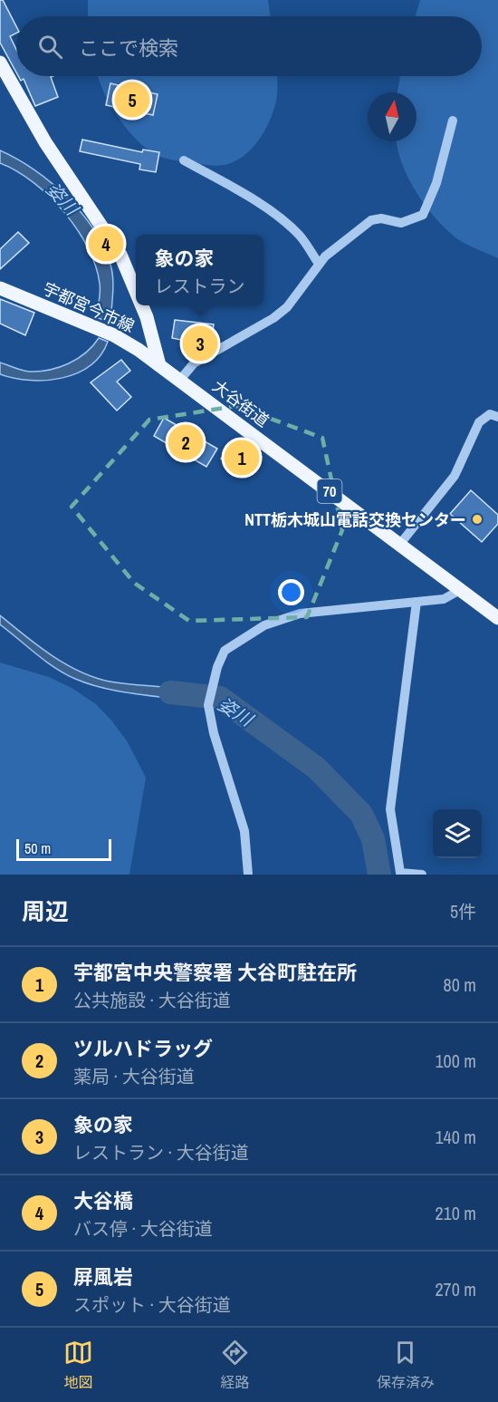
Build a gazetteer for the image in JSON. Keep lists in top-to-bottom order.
{
  "streets": {
    "main road": ["宇都宮今市線", "大谷街道", "70"]
  },
  "crossings": [
    ["宇都宮今市線", "大谷街道"]
  ],
  "water": ["姿川"],
  "places": ["NTT栃木城山電話交換センター"],
  "scale_bar": "50 m",
  "north": "top",
  "page": {
    "search": "ここで検索",
    "pins": [
      "5",
      "4",
      "3",
      "2",
      "1"
    ],
    "popup": ["象の家", "レストラン"],
    "scale": "50 m",
    "heading": ["周辺", "5件"],
    "list": [
      {
        "mark": "1",
        "name": "宇都宮中央警察署 大谷町駐在所",
        "note": "公共施設 · 大谷街道",
        "value": "80 m"
      },
      {
        "mark": "2",
        "name": "ツルハドラッグ",
        "note": "薬局 · 大谷街道",
        "value": "100 m"
      },
      {
        "mark": "3",
        "name": "象の家",
        "note": "レストラン · 大谷街道",
        "value": "140 m"
      },
      {
        "mark": "4",
        "name": "大谷橋",
        "note": "バス停 · 大谷街道",
        "value": "210 m"
      },
      {
        "mark": "5",
        "name": "屏風岩",
        "note": "スポット · 大谷街道",
        "value": "270 m"
      }
    ],
    "nav": ["地図", "経路", "保存済み"]
  }
}
